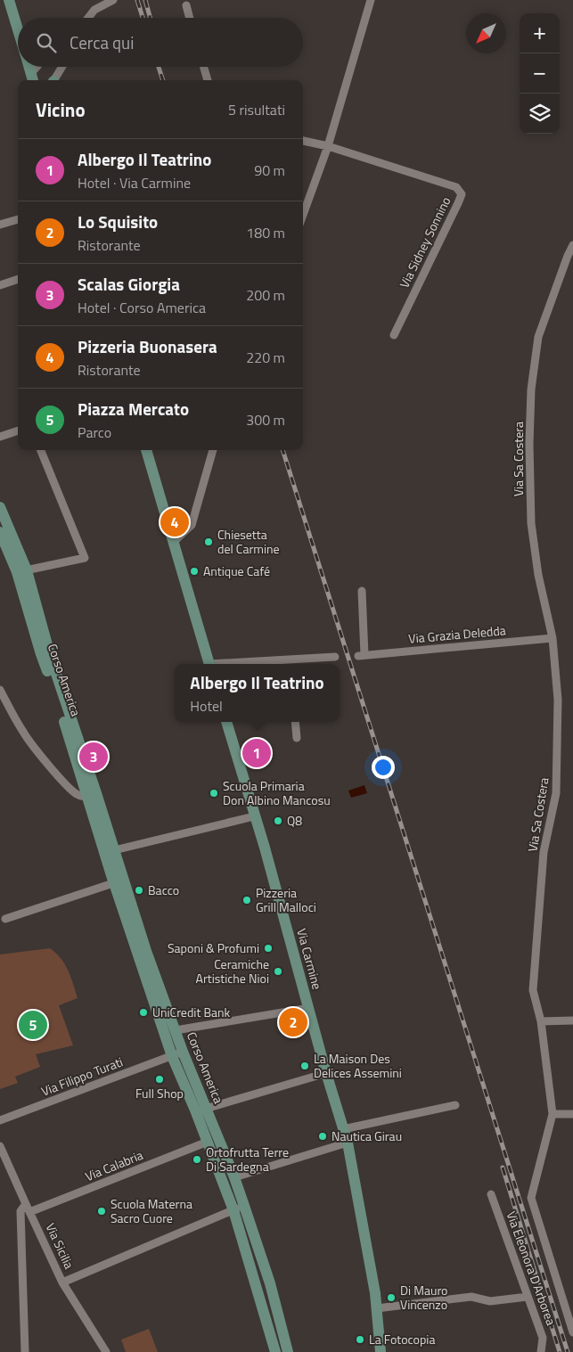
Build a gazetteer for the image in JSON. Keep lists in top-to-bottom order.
{
  "streets": {
    "street": [
      "Via Sidney Sonnino",
      "Via Sa Costera",
      "Via Grazia Deledda",
      "Corso America",
      "Via Carmine",
      "Via Filippo Turati",
      "Via Calabria",
      "Via Sicilia",
      "Via Eleonora D'Arborea"
    ]
  },
  "crossings": [
    ["Via Sa Costera", "Via Grazia Deledda"],
    ["Corso America", "Via Filippo Turati"],
    ["Corso America", "Via Calabria"],
    ["Via Calabria", "Via Sicilia"]
  ],
  "places": [
    "Chiesetta del Carmine",
    "Antique Café",
    "Scuola Primaria Don Albino Mancosu",
    "Q8",
    "Bacco",
    "Pizzeria Grill Malloci",
    "Saponi & Profumi",
    "Ceramiche Artistiche Nioi",
    "UniCredit Bank",
    "La Maison Des Delices Assemini",
    "Full Shop",
    "Nautica Girau",
    "Ortofrutta Terre Di Sardegna",
    "Scuola Materna Sacro Cuore",
    "Di Mauro Vincenzo",
    "La Fotocopia"
  ],
  "north": "bottom left",
  "page": {
    "map_buttons": ["+", "−"],
    "search": "Cerca qui",
    "heading": ["Vicino", "5 risultati"],
    "list": [
      {
        "mark": "1",
        "name": "Albergo Il Teatrino",
        "note": "Hotel · Via Carmine",
        "value": "90 m"
      },
      {
        "mark": "2",
        "name": "Lo Squisito",
        "note": "Ristorante",
        "value": "180 m"
      },
      {
        "mark": "3",
        "name": "Scalas Giorgia",
        "note": "Hotel · Corso America",
        "value": "200 m"
      },
      {
        "mark": "4",
        "name": "Pizzeria Buonasera",
        "note": "Ristorante",
        "value": "220 m"
      },
      {
        "mark": "5",
        "name": "Piazza Mercato",
        "note": "Parco",
        "value": "300 m"
      }
    ],
    "pins": [
      "4",
      "1",
      "3",
      "2",
      "5"
    ],
    "popup": ["Albergo Il Teatrino", "Hotel"]
  }
}
